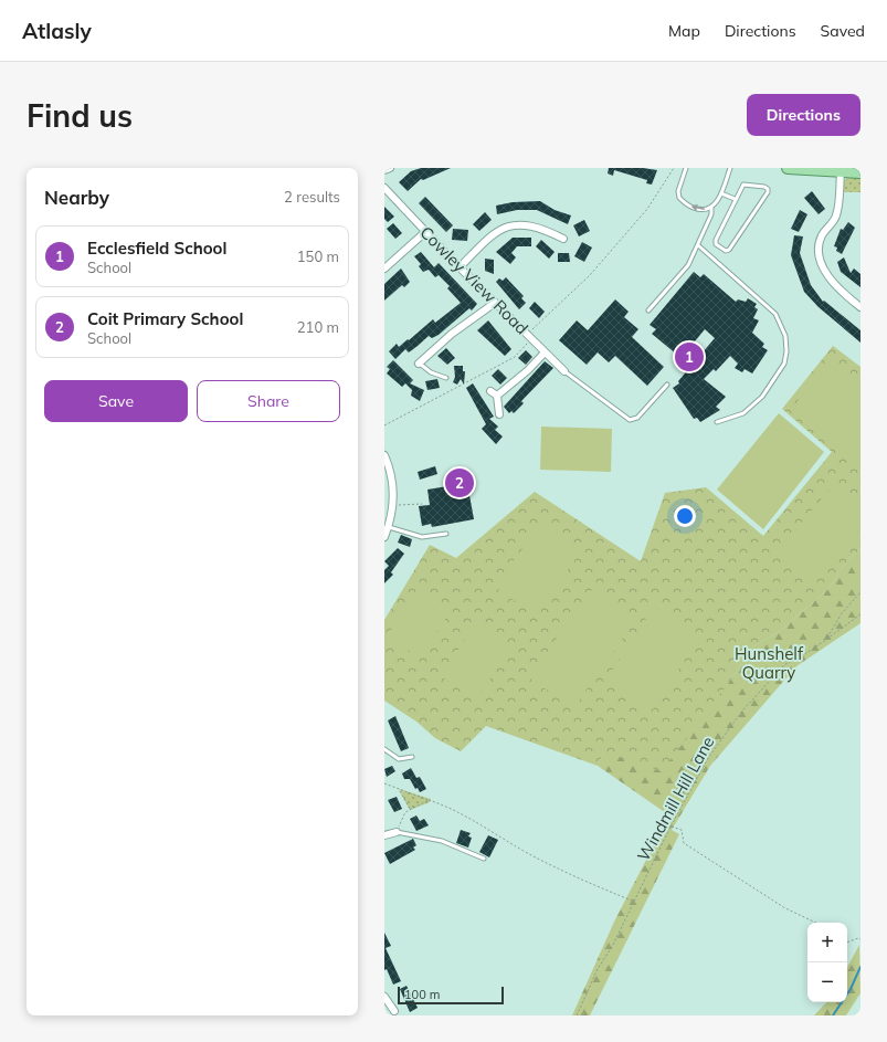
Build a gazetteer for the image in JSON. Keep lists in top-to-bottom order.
{
  "streets": {
    "street": ["Cowley View Road"],
    "path": ["Windmill Hill Lane"]
  },
  "parks": ["Hunshelf Quarry"],
  "scale_bar": "100 m",
  "page": {
    "header": "Atlasly",
    "nav": ["Map", "Directions", "Saved"],
    "buttons": [
      "Directions",
      ["Save", "Share"]
    ],
    "title": "Find us",
    "heading": ["Nearby", "2 results"],
    "list": [
      {
        "mark": "1",
        "name": "Ecclesfield School",
        "note": "School",
        "value": "150 m"
      },
      {
        "mark": "2",
        "name": "Coit Primary School",
        "note": "School",
        "value": "210 m"
      }
    ],
    "pins": ["1", "2"],
    "map_buttons": ["+", "−"],
    "scale": "100 m"
  }
}
